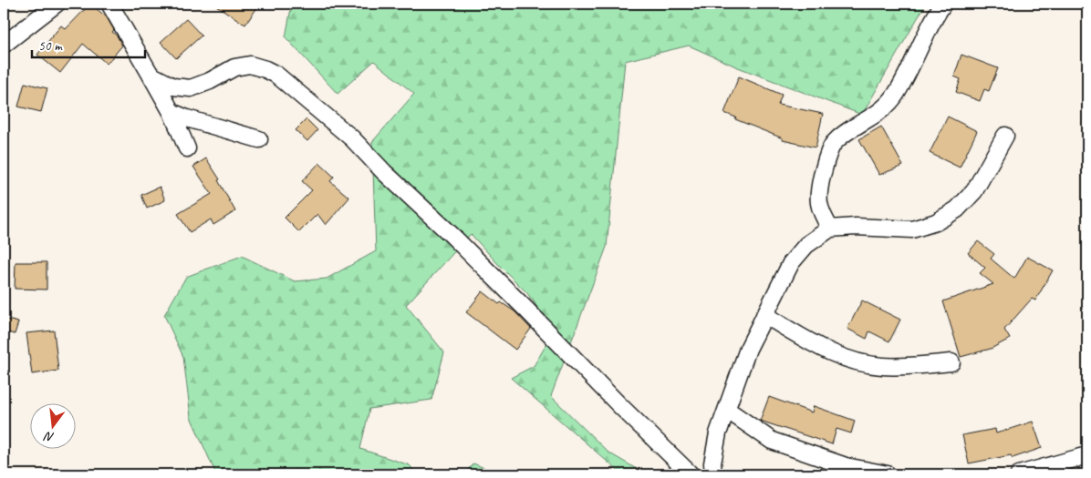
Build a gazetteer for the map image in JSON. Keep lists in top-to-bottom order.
{
  "scale_bar": "50 m",
  "north": "bottom"
}
